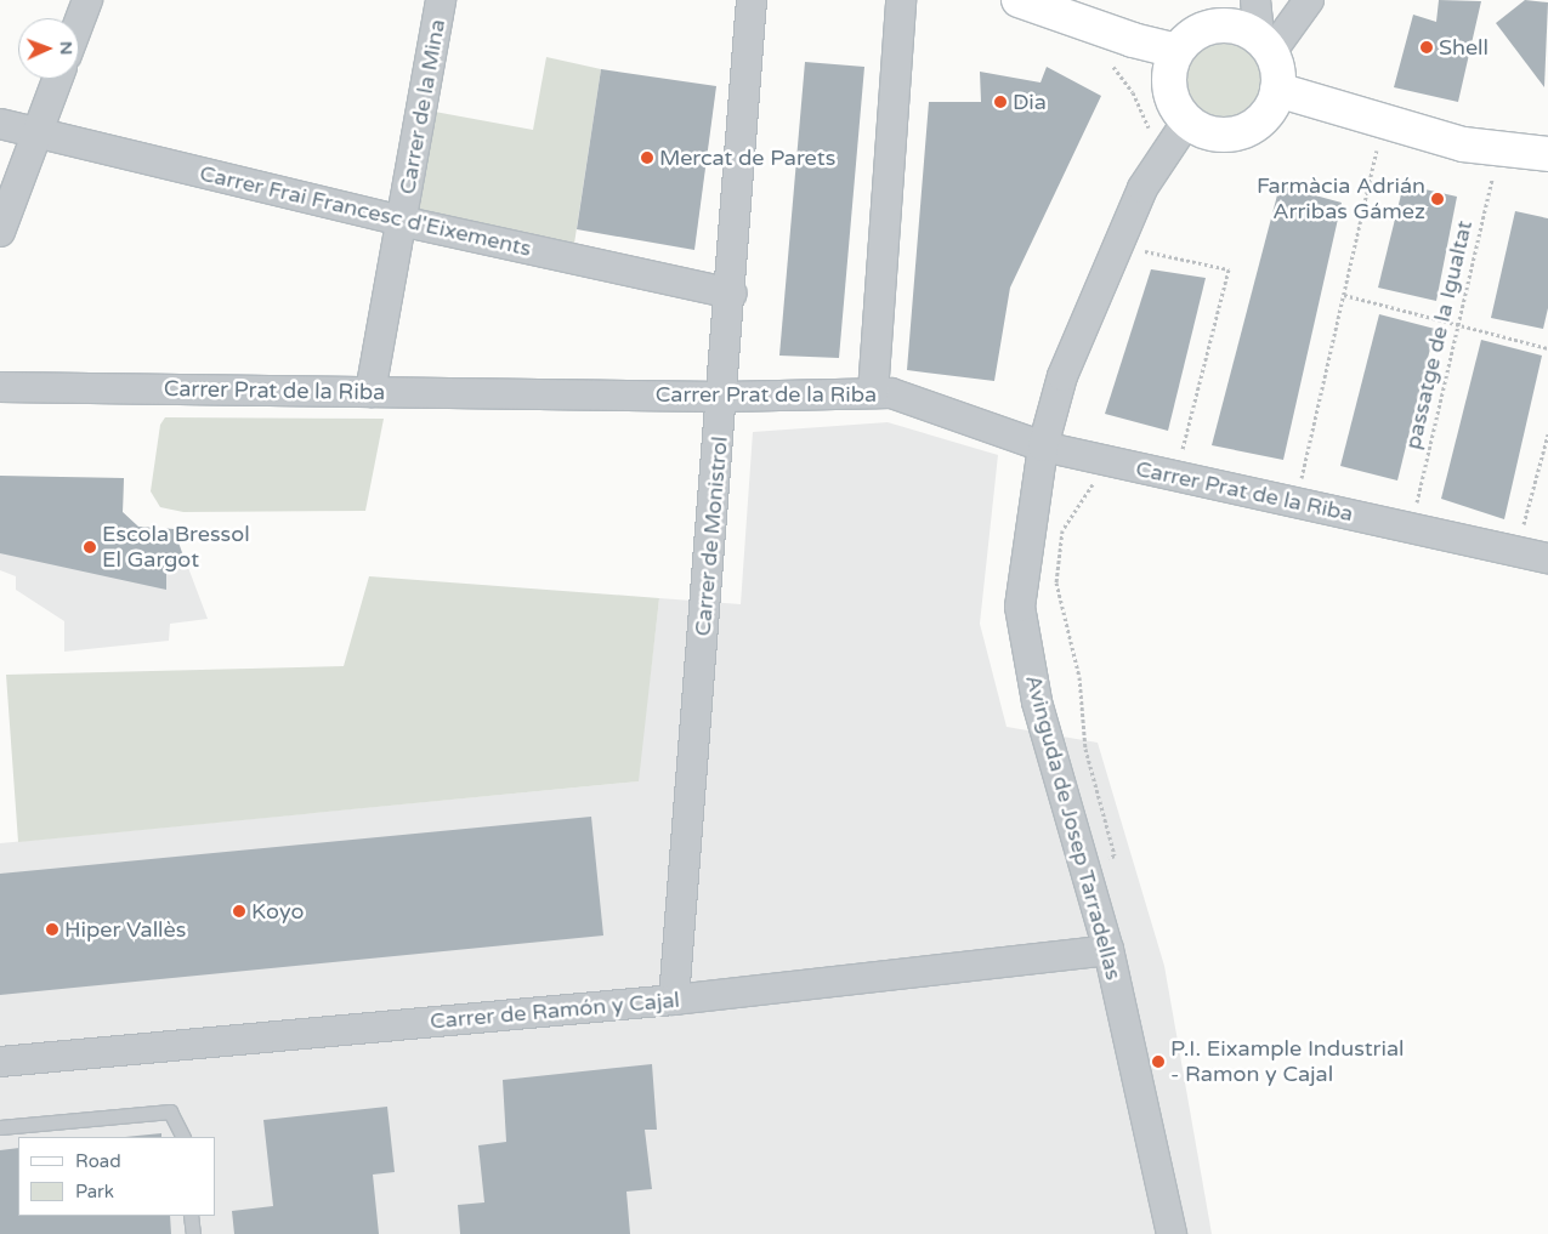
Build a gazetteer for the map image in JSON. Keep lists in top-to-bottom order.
{
  "streets": {
    "street": [
      "Carrer de la Mina",
      "Carrer Frai Francesc d'Eixements",
      "Carrer Prat de la Riba",
      "Carrer de Monistrol",
      "Avinguda de Josep Tarradellas",
      "Carrer de Ramón y Cajal"
    ],
    "path": ["passatge de la Igualtat"]
  },
  "crossings": [
    ["Carrer de la Mina", "Carrer Frai Francesc d'Eixements"],
    ["Carrer de la Mina", "Carrer Prat de la Riba"],
    ["Carrer Frai Francesc d'Eixements", "Carrer de Monistrol"],
    ["passatge de la Igualtat", "Carrer Prat de la Riba"],
    ["Carrer Prat de la Riba", "Carrer de Monistrol"],
    ["Carrer Prat de la Riba", "Avinguda de Josep Tarradellas"],
    ["Carrer de Monistrol", "Carrer de Ramón y Cajal"],
    ["Avinguda de Josep Tarradellas", "Carrer de Ramón y Cajal"]
  ],
  "places": [
    "Shell",
    "Dia",
    "Mercat de Parets",
    "Farmàcia Adrián Arribas Gámez",
    "Escola Bressol El Gargot",
    "Koyo",
    "Hiper Vallès",
    "P.I. Eixample Industrial - Ramon y Cajal"
  ],
  "legend": ["Road", "Park"],
  "north": "right"
}
